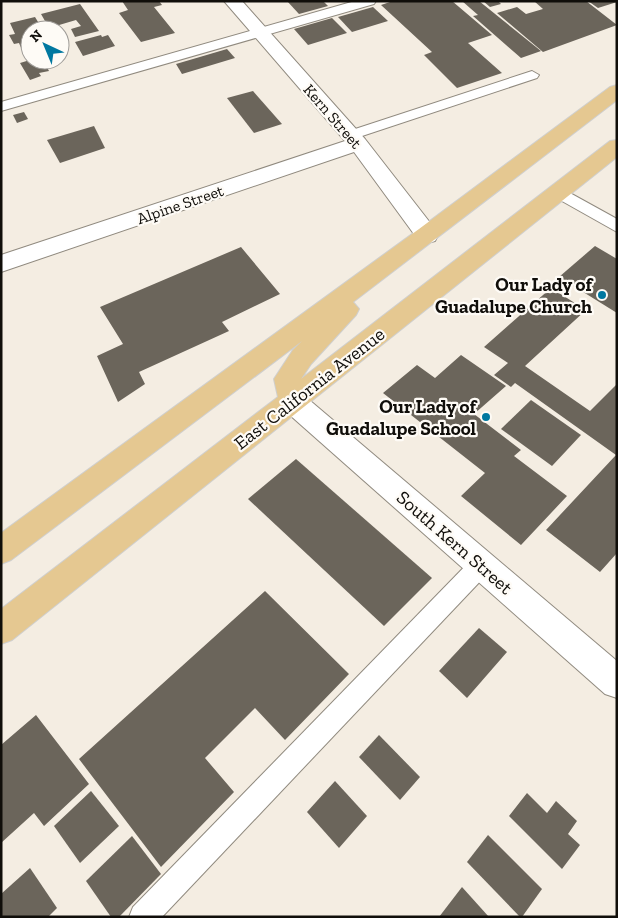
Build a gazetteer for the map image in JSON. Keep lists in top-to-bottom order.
{
  "streets": {
    "main road": ["East California Avenue"],
    "street": ["Kern Street", "Alpine Street", "South Kern Street"]
  },
  "crossings": [
    ["Kern Street", "Alpine Street"],
    ["East California Avenue", "South Kern Street"]
  ],
  "places": ["Our Lady of Guadalupe Church", "Our Lady of Guadalupe School"],
  "north": "top left"
}
